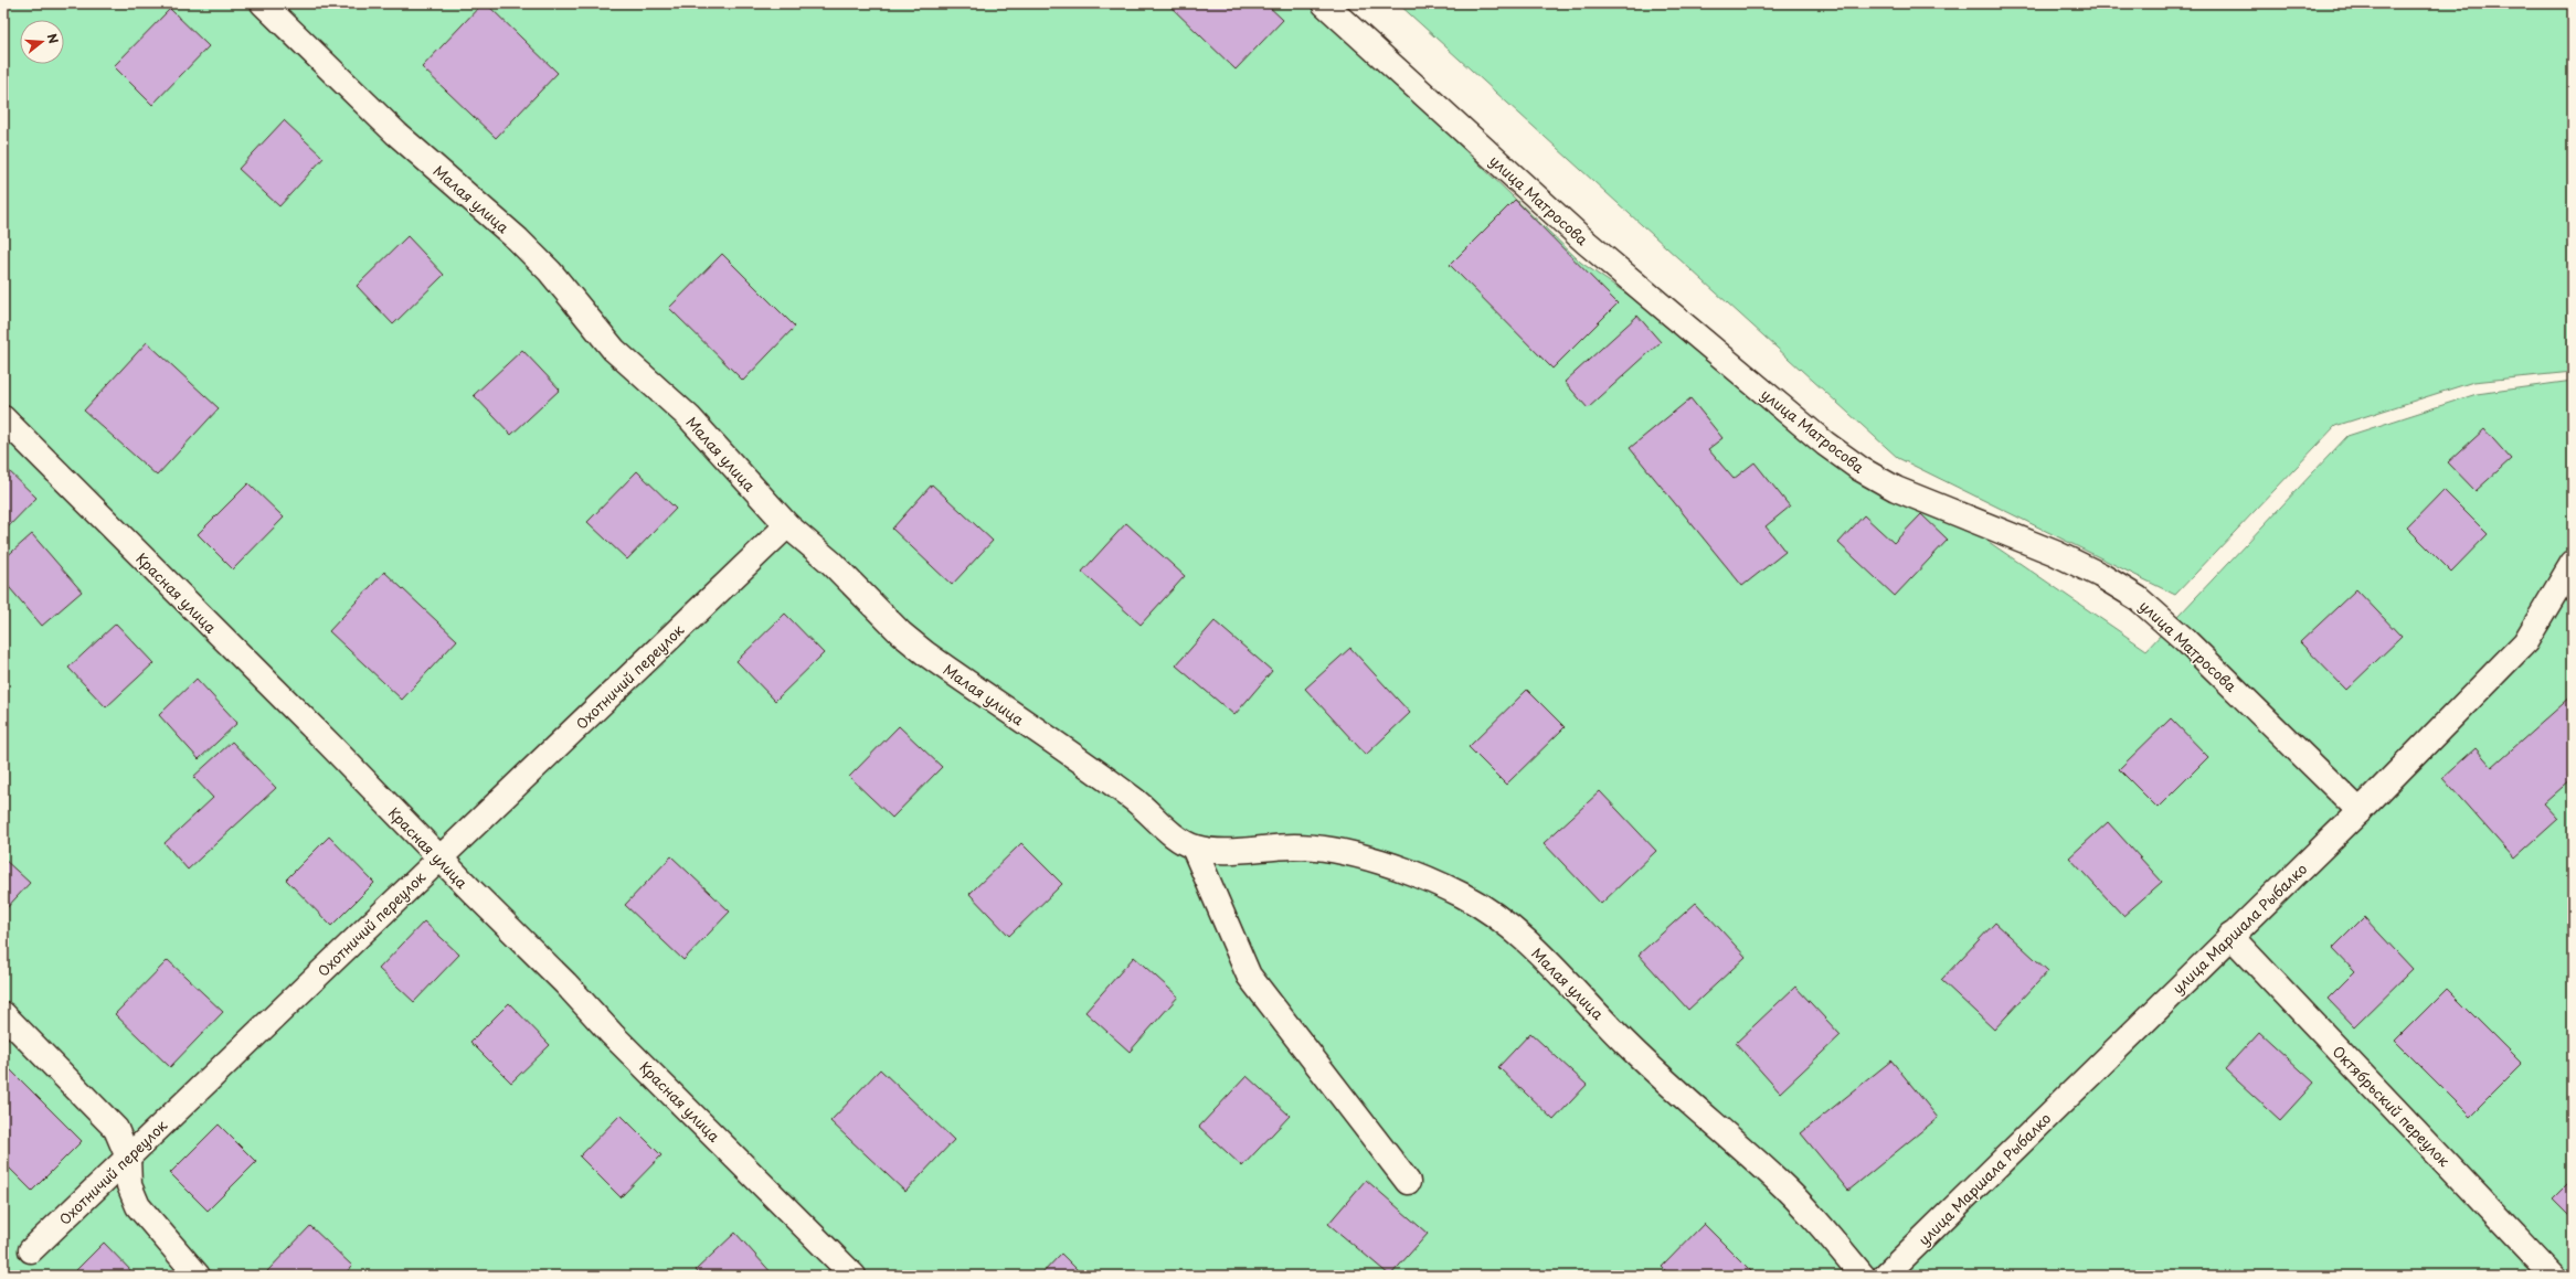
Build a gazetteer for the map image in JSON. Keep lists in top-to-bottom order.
{
  "streets": {
    "street": [
      "Малая улица",
      "улица Матросова",
      "Красная улица",
      "Охотничий переулок",
      "улица Маршала Рыбалко",
      "Октябрьский переулок"
    ]
  },
  "crossings": [
    ["Малая улица", "Охотничий переулок"],
    ["улица Матросова", "улица Маршала Рыбалко"],
    ["Красная улица", "Охотничий переулок"],
    ["улица Маршала Рыбалко", "Октябрьский переулок"]
  ],
  "north": "right"
}
